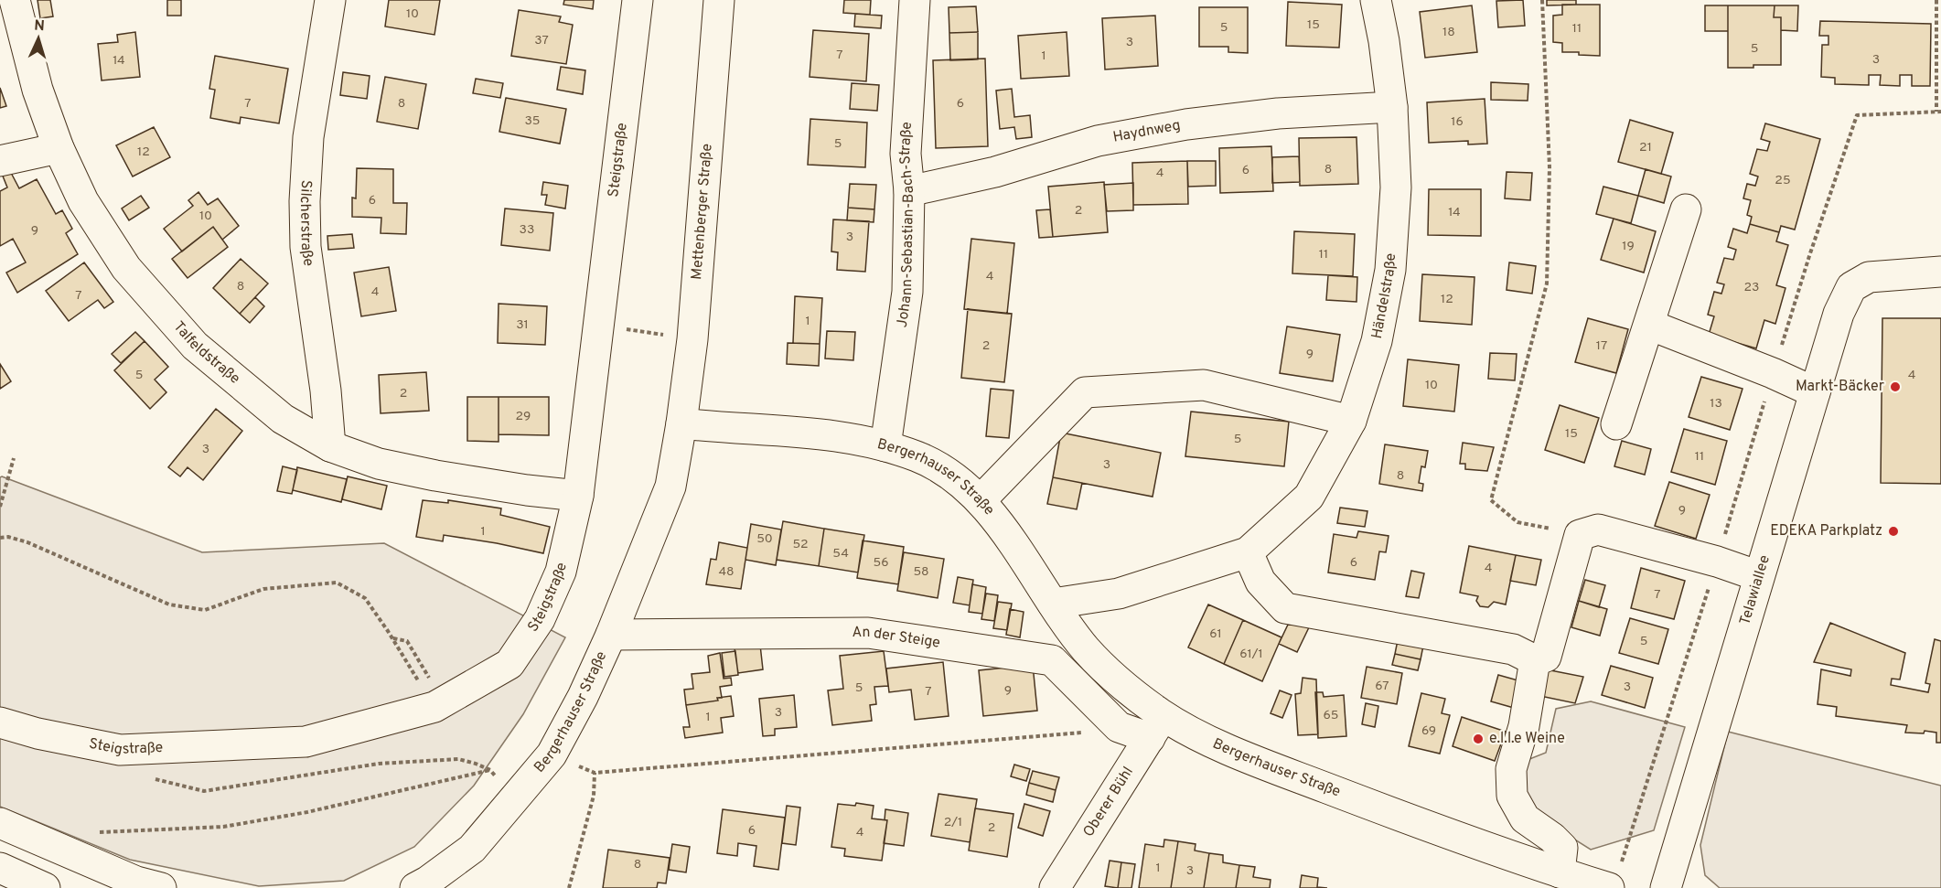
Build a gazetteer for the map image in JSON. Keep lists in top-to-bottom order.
{
  "streets": {
    "street": [
      "Haydnweg",
      "Steigstraße",
      "Mettenberger Straße",
      "Silcherstraße",
      "Johann-Sebastian-Bach-Straße",
      "Händelstraße",
      "Talfeldstraße",
      "Bergerhauser Straße",
      "Telawiallee",
      "An der Steige",
      "Oberer Bühl"
    ]
  },
  "crossings": [
    ["Haydnweg", "Johann-Sebastian-Bach-Straße"],
    ["Haydnweg", "Händelstraße"],
    ["Steigstraße", "Talfeldstraße"],
    ["Mettenberger Straße", "Bergerhauser Straße"],
    ["Silcherstraße", "Talfeldstraße"],
    ["Johann-Sebastian-Bach-Straße", "Bergerhauser Straße"],
    ["Händelstraße", "Bergerhauser Straße"],
    ["Bergerhauser Straße", "An der Steige"],
    ["Bergerhauser Straße", "Oberer Bühl"],
    ["An der Steige", "Oberer Bühl"]
  ],
  "places": ["Markt-Bäcker", "EDEKA Parkplatz", "e.l.l.e Weine"],
  "house_numbers": [
    "10",
    "15",
    "5",
    "11",
    "18",
    "37",
    "3",
    "5",
    "7",
    "1",
    "3",
    "14",
    "7",
    "8",
    "6",
    "35",
    "16",
    "5",
    "21",
    "12",
    "8",
    "6",
    "4",
    "25",
    "6",
    "2",
    "14",
    "10",
    "33",
    "9",
    "3",
    "19",
    "11",
    "4",
    "8",
    "23",
    "4",
    "7",
    "12",
    "1",
    "31",
    "2",
    "17",
    "9",
    "5",
    "4",
    "10",
    "2",
    "13",
    "29",
    "15",
    "5",
    "3",
    "11",
    "3",
    "8",
    "9",
    "1",
    "50",
    "52",
    "54",
    "56",
    "6",
    "4",
    "48",
    "58",
    "7",
    "61",
    "5",
    "61/1",
    "67",
    "3",
    "5",
    "9",
    "7",
    "3",
    "65",
    "1",
    "69",
    "2/1",
    "2",
    "6",
    "4",
    "8",
    "1",
    "3"
  ],
  "north": "top"
}
